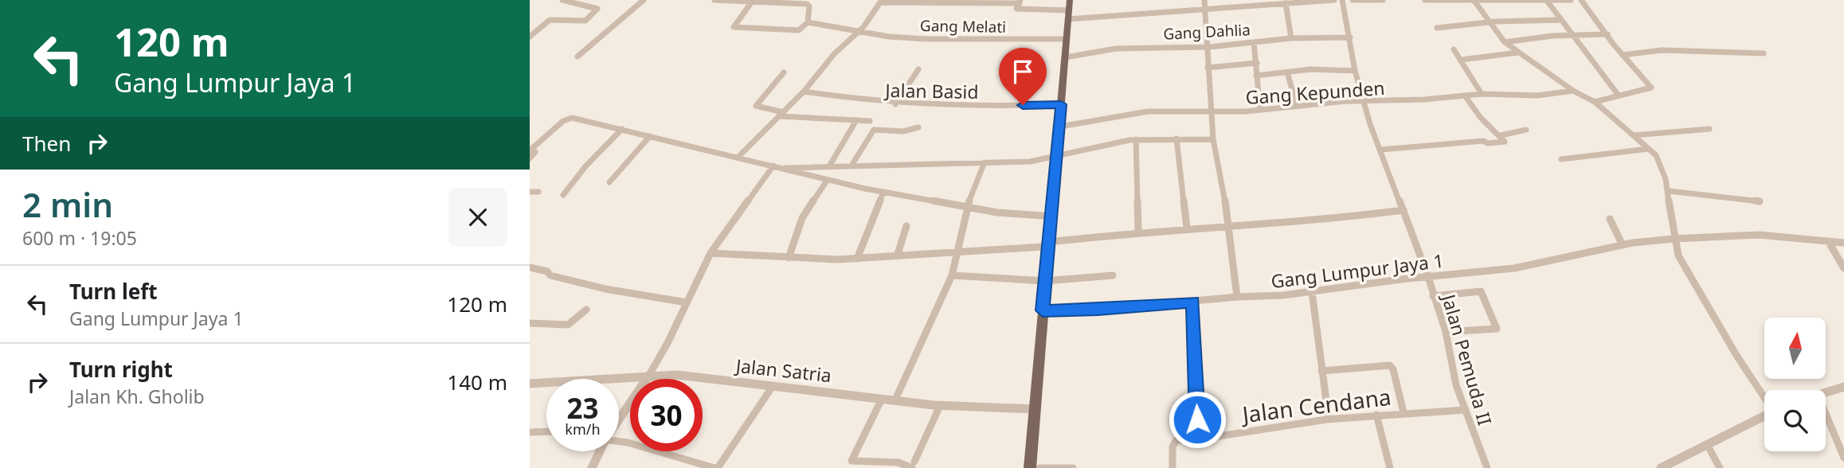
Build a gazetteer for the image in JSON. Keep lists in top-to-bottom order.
{
  "streets": {
    "street": [
      "Gang Melati",
      "Gang Dahlia",
      "Jalan Basid",
      "Gang Kepunden",
      "Gang Lumpur Jaya 1",
      "Jalan Pemuda II",
      "Jalan Satria",
      "Jalan Cendana"
    ]
  },
  "crossings": [
    ["Gang Dahlia", "Jalan Pemuda II"],
    ["Gang Kepunden", "Jalan Pemuda II"],
    ["Gang Lumpur Jaya 1", "Jalan Pemuda II"],
    ["Jalan Pemuda II", "Jalan Cendana"]
  ],
  "north": "top",
  "page": {
    "turn": ["120 m", "Gang Lumpur Jaya 1"],
    "then": "Then",
    "heading": ["2 min", "600 m · 19:05"],
    "list": [
      {
        "name": "Turn left",
        "note": "Gang Lumpur Jaya 1",
        "value": "120 m"
      },
      {
        "name": "Turn right",
        "note": "Jalan Kh. Gholib",
        "value": "140 m"
      }
    ],
    "speed": "23 km/h",
    "limit": "30"
  }
}
